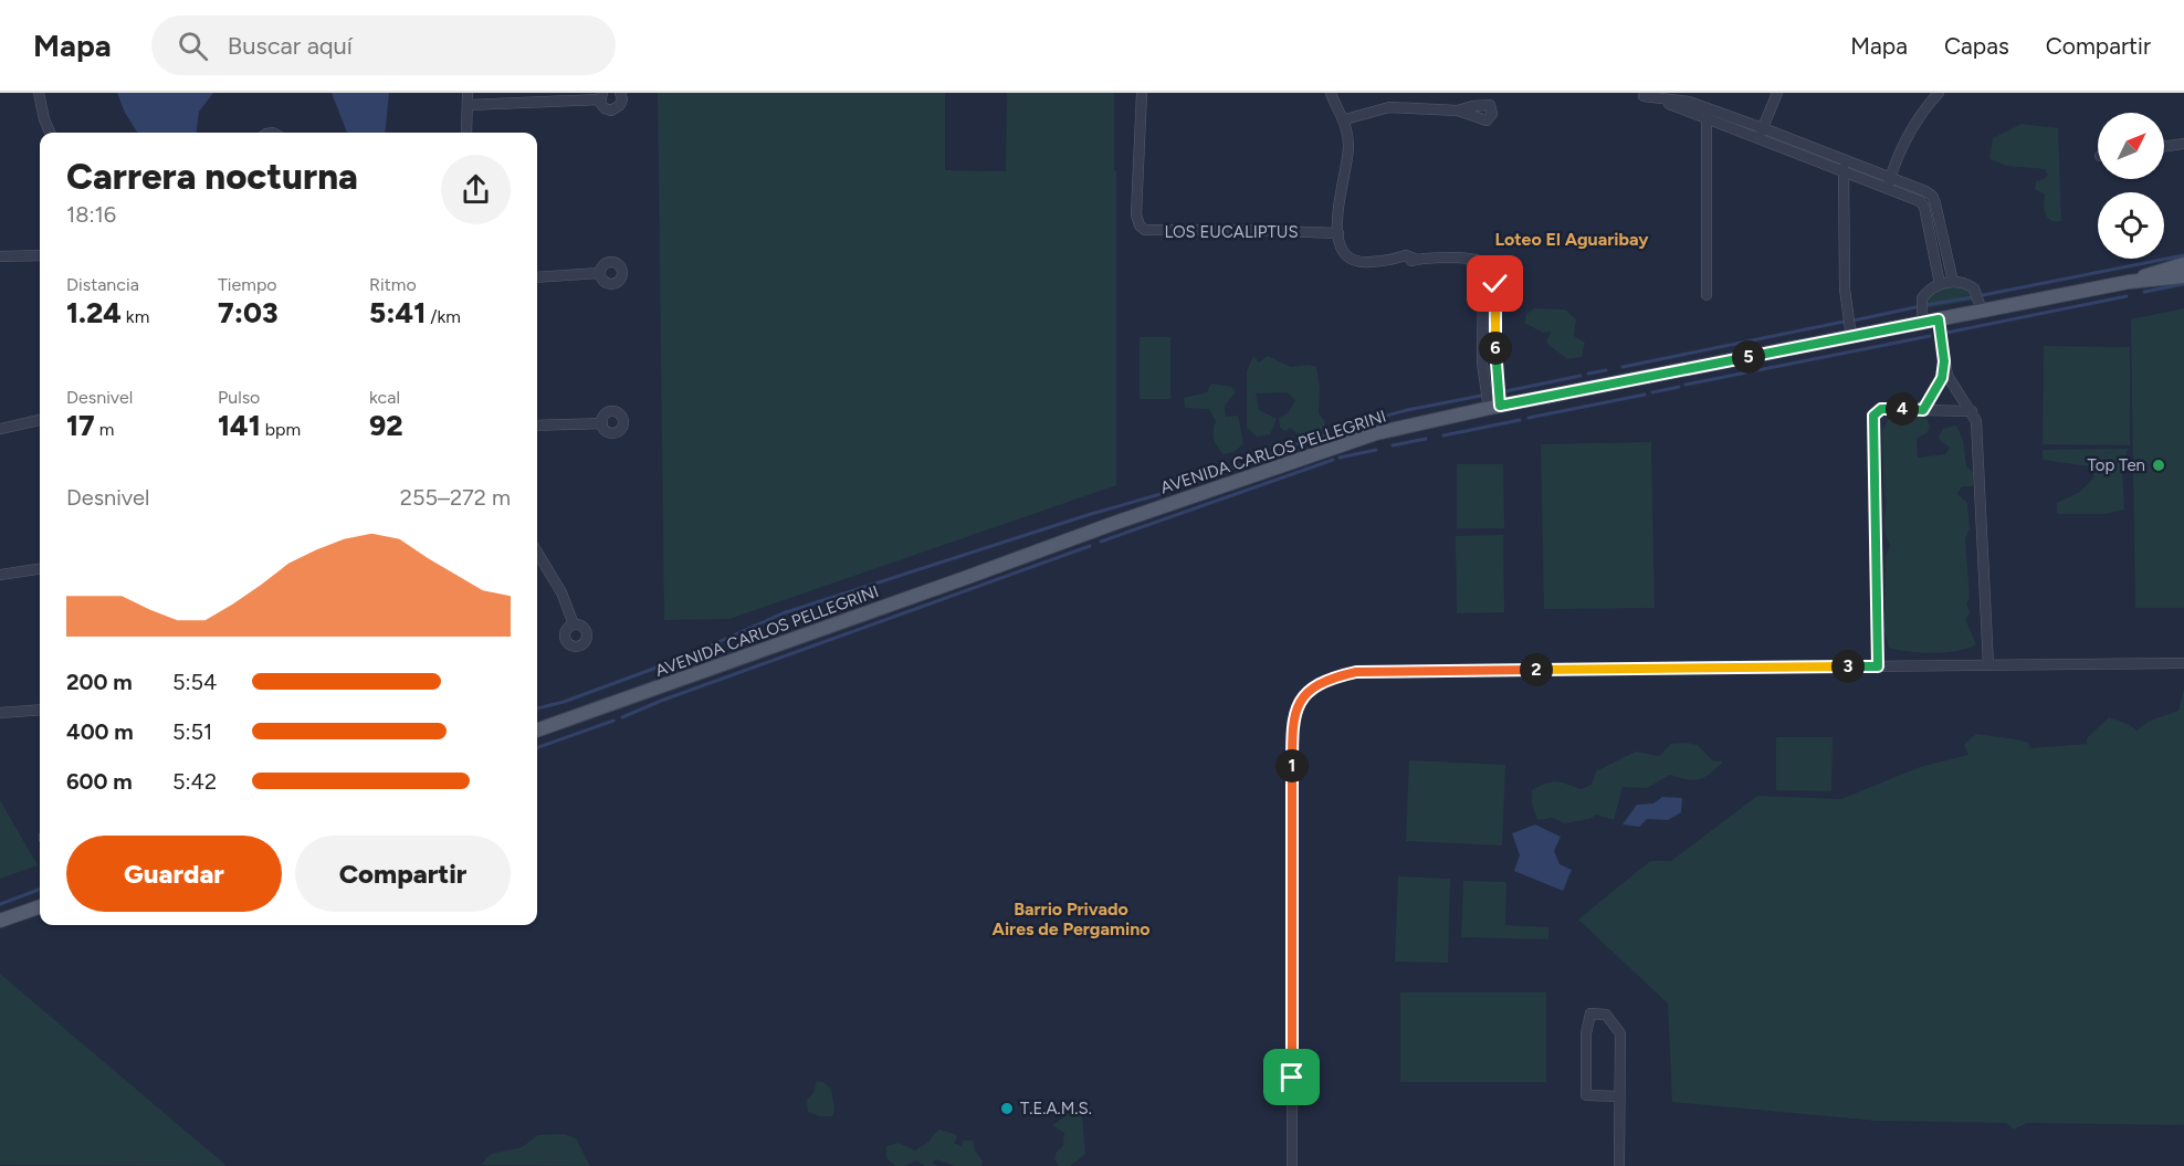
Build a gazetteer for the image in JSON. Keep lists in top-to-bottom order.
{
  "streets": {
    "main road": ["AVENIDA CARLOS PELLEGRINI"],
    "street": ["LOS EUCALIPTUS"]
  },
  "districts": ["Loteo El Aguaribay", "Barrio Privado Aires de Pergamino"],
  "places": ["Top Ten", "T.E.A.M.S."],
  "north": "top right",
  "page": {
    "header": "Mapa",
    "search": "Buscar aquí",
    "nav": ["Mapa", "Capas", "Compartir"],
    "heading": ["Carrera nocturna", "18:16"],
    "stats": [
      ["Distancia", "1.24 km"],
      ["Tiempo", "7:03"],
      ["Ritmo", "5:41 /km"],
      ["Desnivel", "17 m"],
      ["Pulso", "141 bpm"],
      ["kcal", "92"]
    ],
    "pins": [
      "6",
      "5",
      "4",
      "3",
      "2",
      "1"
    ],
    "chart": ["Desnivel", "255–272 m"],
    "list": [
      {
        "name": "200 m",
        "note": "5:54"
      },
      {
        "name": "400 m",
        "note": "5:51"
      },
      {
        "name": "600 m",
        "note": "5:42"
      }
    ],
    "buttons": ["Guardar", "Compartir"]
  }
}
